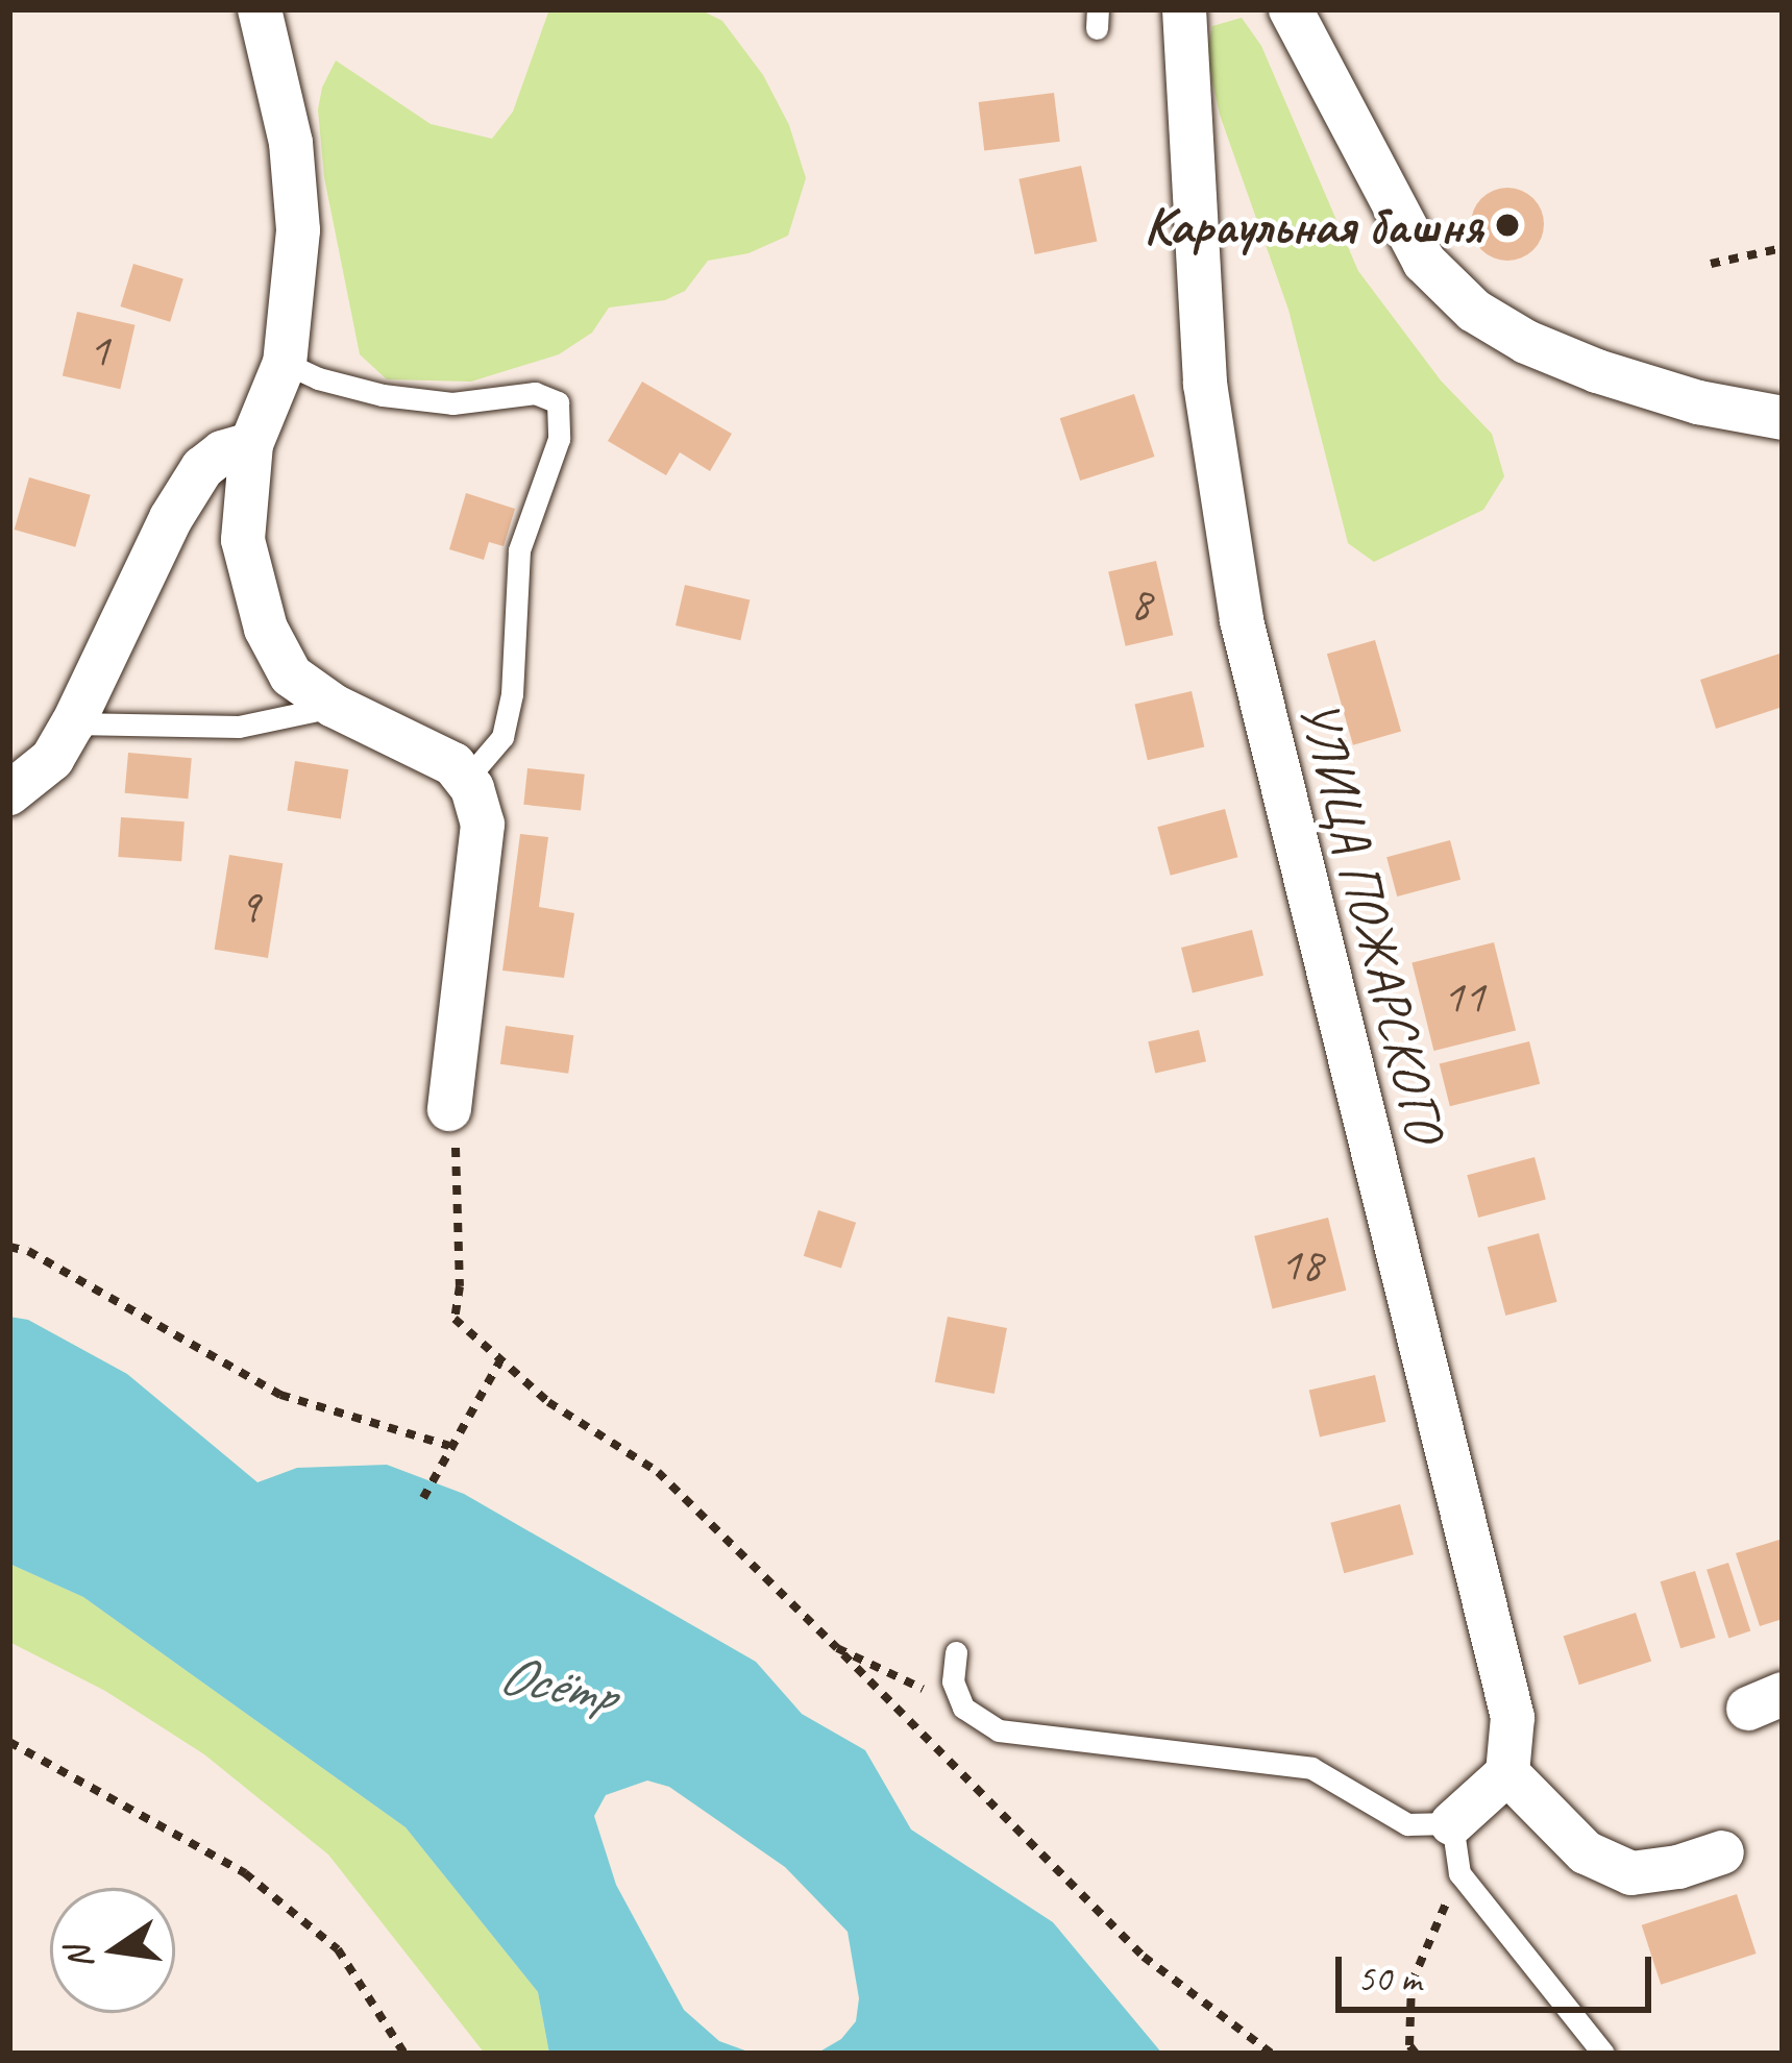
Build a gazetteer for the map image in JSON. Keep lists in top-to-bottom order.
{
  "streets": {
    "street": ["УЛИЦА ПОЖАРСКОГО"]
  },
  "water": ["Осётр"],
  "places": ["Караульная башня"],
  "house_numbers": [
    "1",
    "8",
    "9",
    "11",
    "18"
  ],
  "scale_bar": "50 m",
  "north": "left"
}
